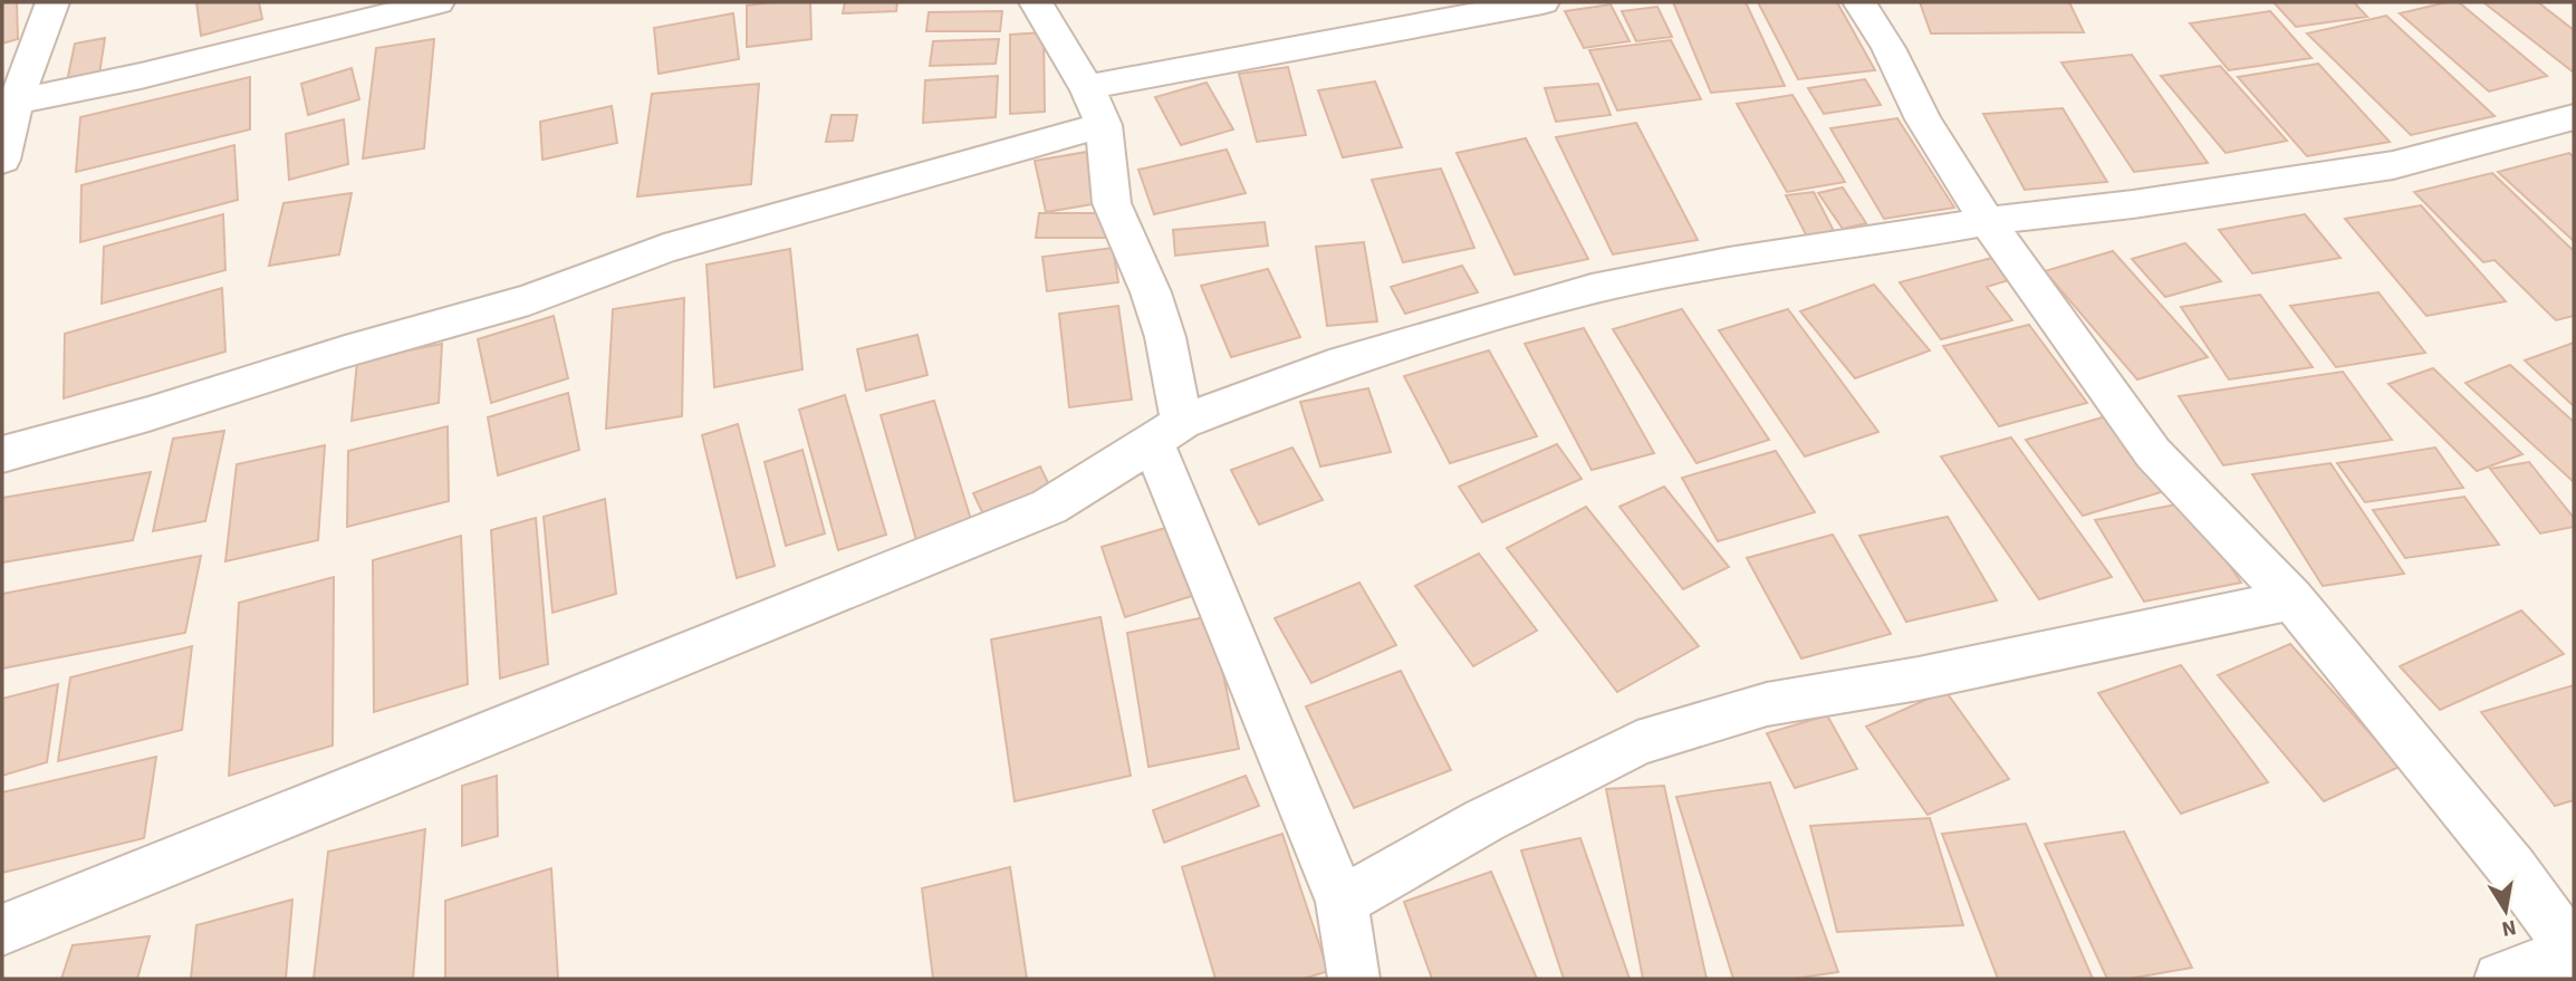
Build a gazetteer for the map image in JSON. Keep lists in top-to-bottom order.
{
  "north": "bottom"
}
